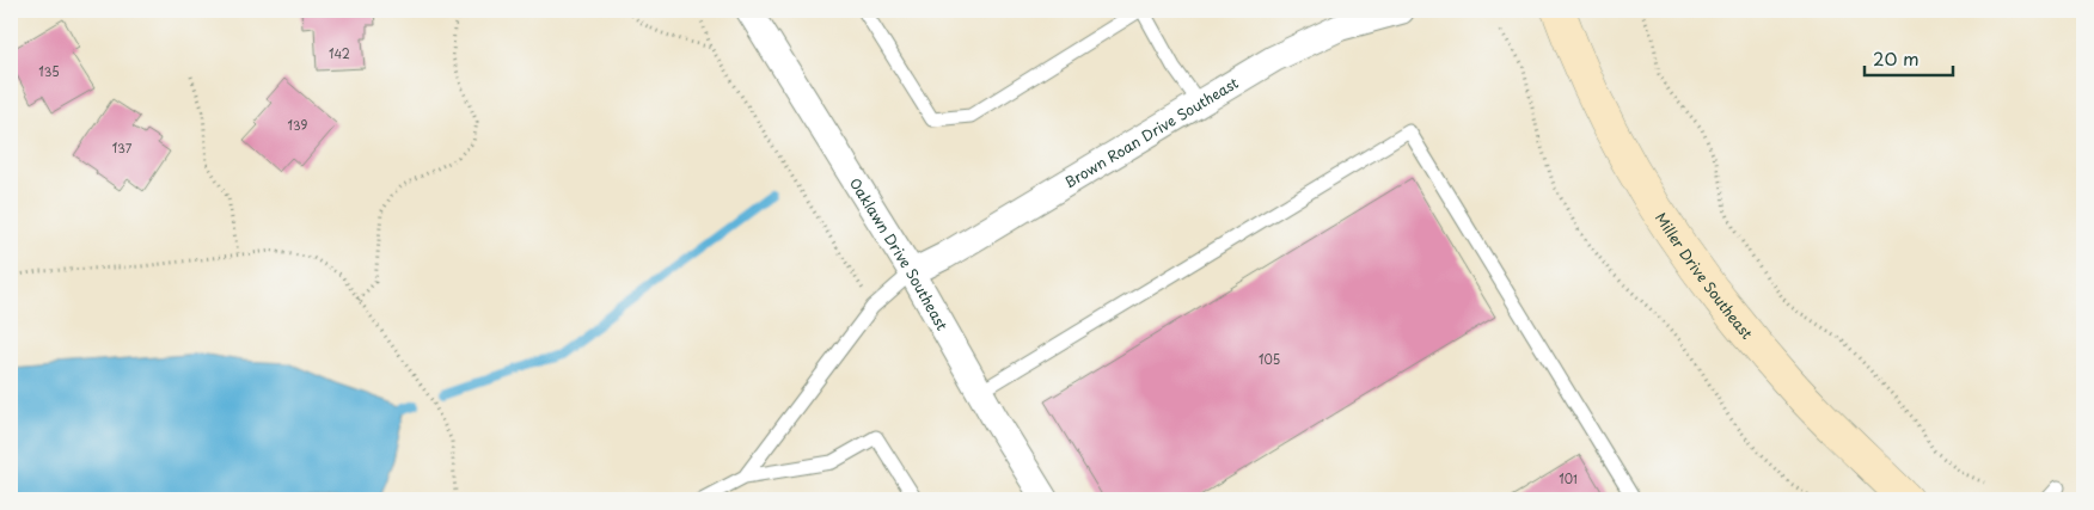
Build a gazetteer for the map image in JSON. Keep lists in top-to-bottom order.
{
  "streets": {
    "main road": ["Miller Drive Southeast"],
    "street": ["Brown Roan Drive Southeast", "Oaklawn Drive Southeast"]
  },
  "crossings": [
    ["Brown Roan Drive Southeast", "Oaklawn Drive Southeast"]
  ],
  "house_numbers": [
    "142",
    "135",
    "139",
    "137",
    "105",
    "101"
  ],
  "scale_bar": "20 m"
}
